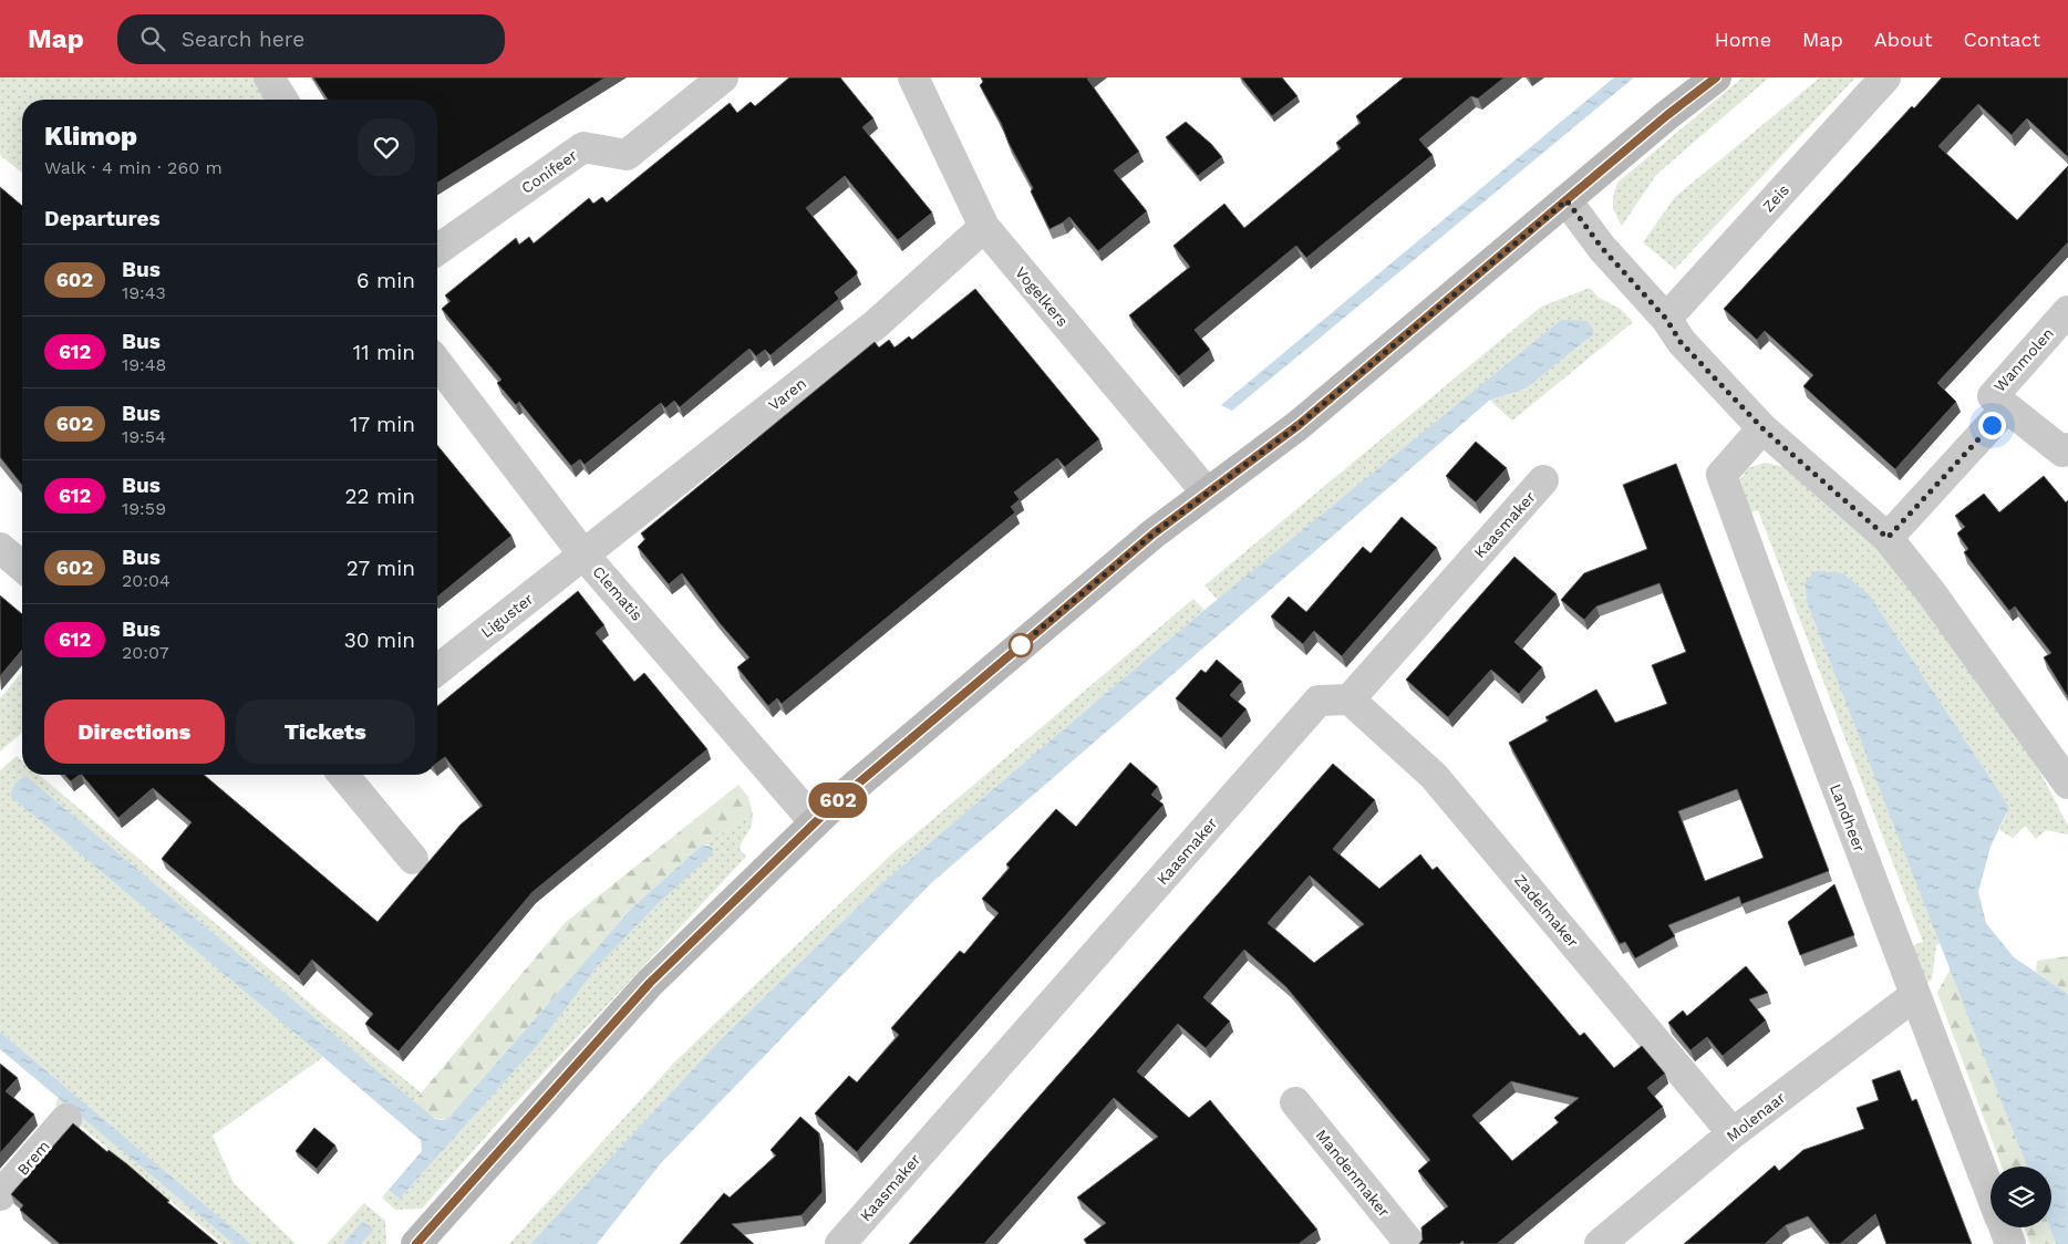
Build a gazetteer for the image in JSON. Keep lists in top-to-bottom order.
{
  "streets": {
    "street": [
      "Conifeer",
      "Zeis",
      "Vogelkers",
      "Wanmolen",
      "Varen",
      "Kaasmaker",
      "Clematis",
      "Liguster",
      "Landheer",
      "Zadelmaker",
      "Molenaar",
      "Brem",
      "Mandenmaker"
    ]
  },
  "crossings": [
    ["Vogelkers", "Varen"],
    ["Varen", "Clematis"],
    ["Varen", "Liguster"],
    ["Kaasmaker", "Zadelmaker"],
    ["Clematis", "Liguster"],
    ["Landheer", "Molenaar"],
    ["Zadelmaker", "Molenaar"]
  ],
  "lines": ["bus line 602"],
  "page": {
    "header": "Map",
    "search": "Search here",
    "nav": [
      "Home",
      "Map",
      "About",
      "Contact"
    ],
    "on_map": "602",
    "heading": [
      ["Klimop", "Walk · 4 min · 260 m"],
      "Departures"
    ],
    "list": [
      {
        "mark": "602",
        "name": "Bus",
        "note": "19:43",
        "value": "6 min"
      },
      {
        "mark": "612",
        "name": "Bus",
        "note": "19:48",
        "value": "11 min"
      },
      {
        "mark": "602",
        "name": "Bus",
        "note": "19:54",
        "value": "17 min"
      },
      {
        "mark": "612",
        "name": "Bus",
        "note": "19:59",
        "value": "22 min"
      },
      {
        "mark": "602",
        "name": "Bus",
        "note": "20:04",
        "value": "27 min"
      },
      {
        "mark": "612",
        "name": "Bus",
        "note": "20:07",
        "value": "30 min"
      }
    ],
    "buttons": ["Directions", "Tickets"]
  }
}
